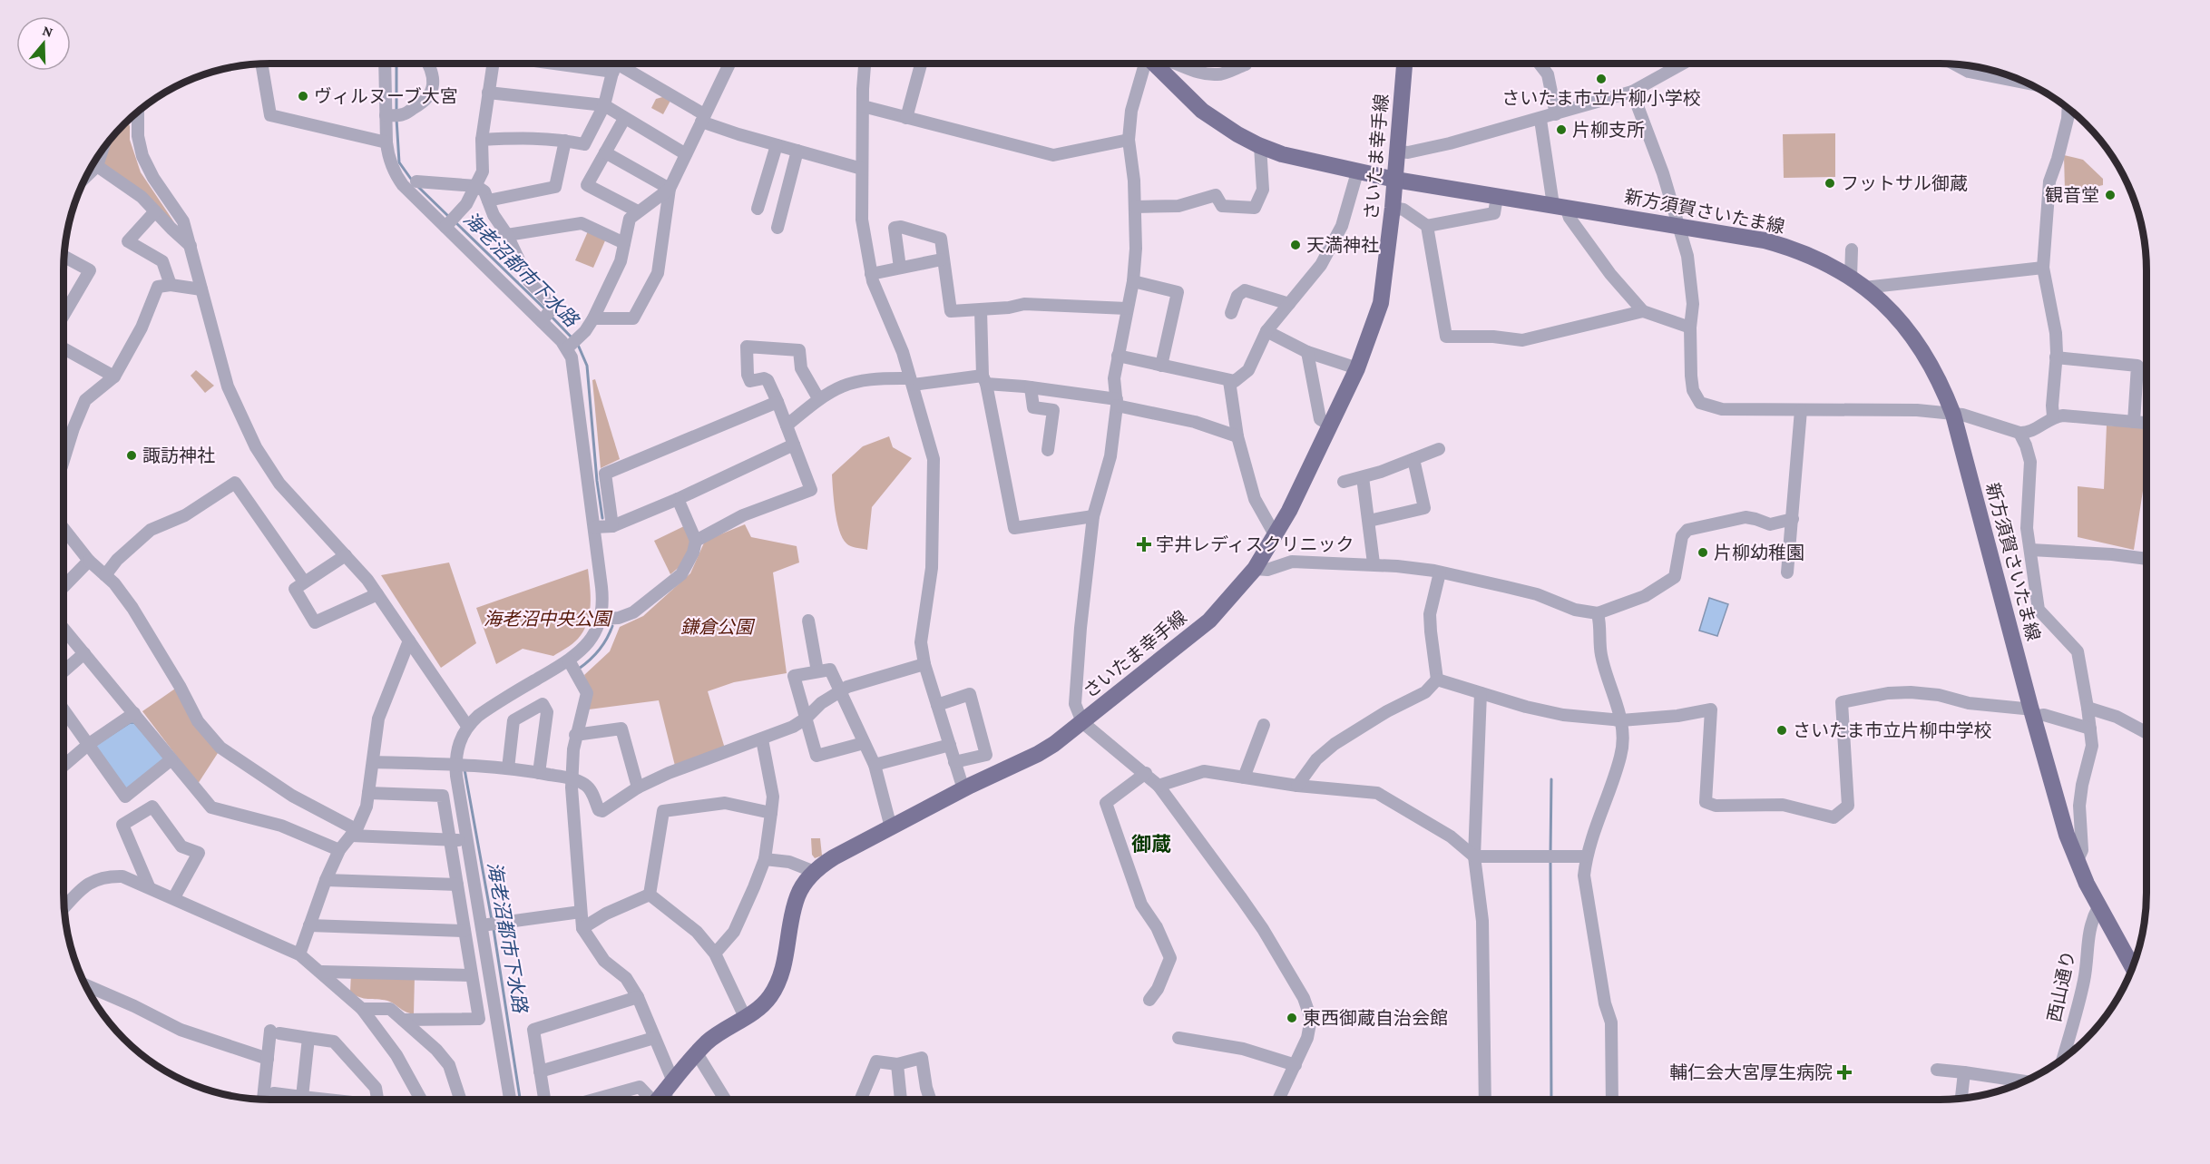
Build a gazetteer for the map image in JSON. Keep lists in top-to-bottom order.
{
  "streets": {
    "main road": ["さいたま幸手線", "新方須賀さいたま線"],
    "street": ["西山通り"]
  },
  "crossings": [
    ["さいたま幸手線", "新方須賀さいたま線"],
    ["新方須賀さいたま線", "西山通り"]
  ],
  "districts": ["御蔵"],
  "water": ["海老沼都市下水路"],
  "parks": ["海老沼中央公園", "鎌倉公園"],
  "places": {
    "other": [
      "さいたま市立片柳小学校",
      "ヴィルヌーブ大宮",
      "片柳支所",
      "フットサル御蔵",
      "観音堂",
      "天満神社",
      "諏訪神社",
      "片柳幼稚園",
      "さいたま市立片柳中学校",
      "東西御蔵自治会館"
    ],
    "health": ["宇井レディスクリニック", "輔仁会大宮厚生病院"]
  },
  "north": "top"
}
